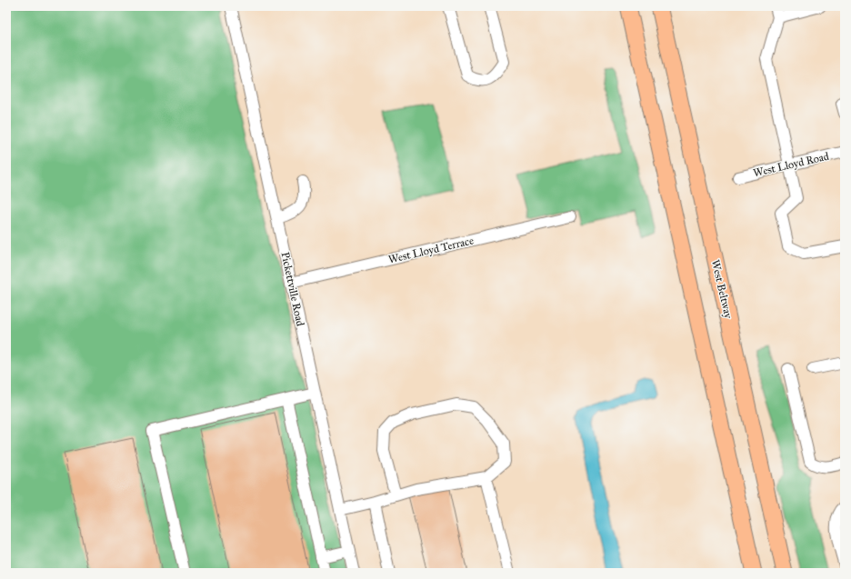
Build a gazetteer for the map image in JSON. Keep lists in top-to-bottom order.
{
  "streets": {
    "highway": ["West Beltway"],
    "street": ["West Lloyd Road", "West Lloyd Terrace", "Pickettville Road"]
  },
  "crossings": [
    ["West Lloyd Terrace", "Pickettville Road"]
  ]
}
